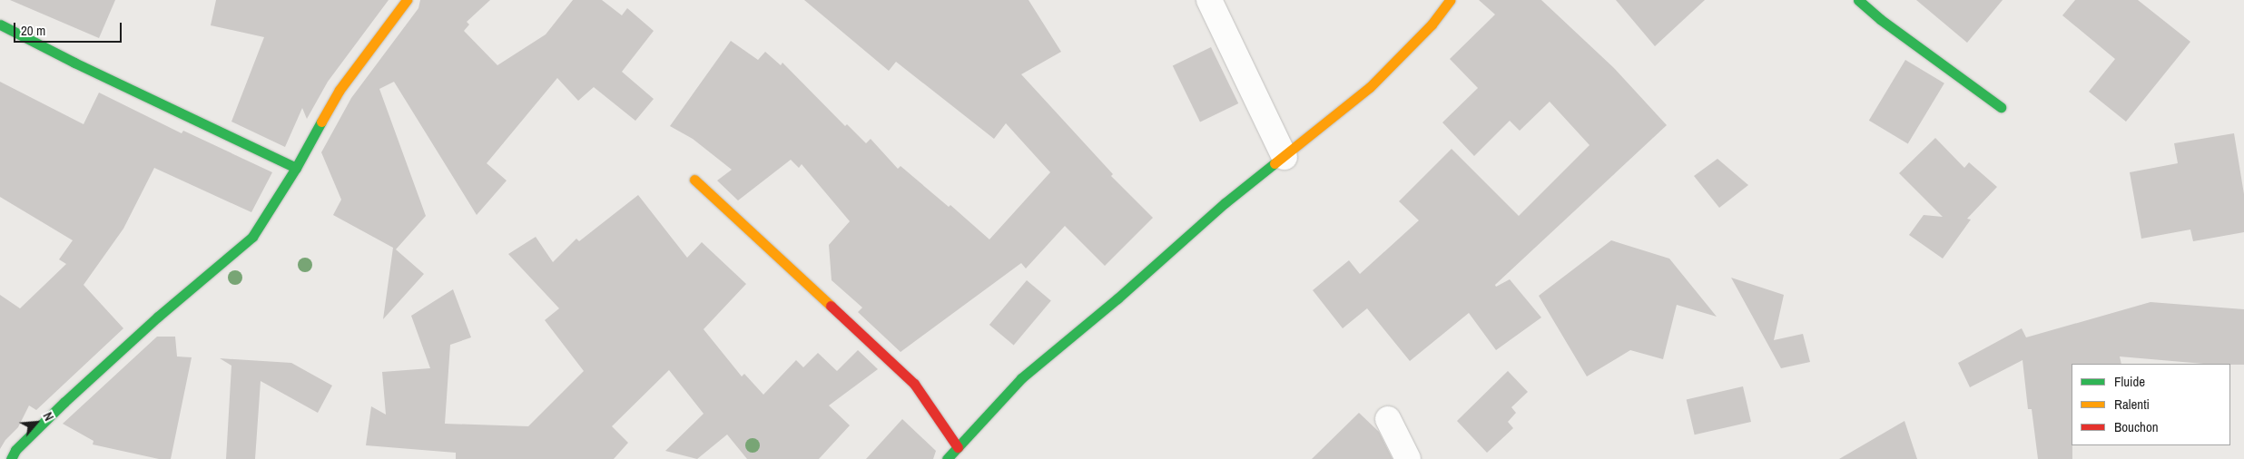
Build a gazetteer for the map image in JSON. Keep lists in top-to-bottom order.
{
  "legend": ["Fluide", "Ralenti", "Bouchon"],
  "scale_bar": "20 m",
  "north": "top right"
}
